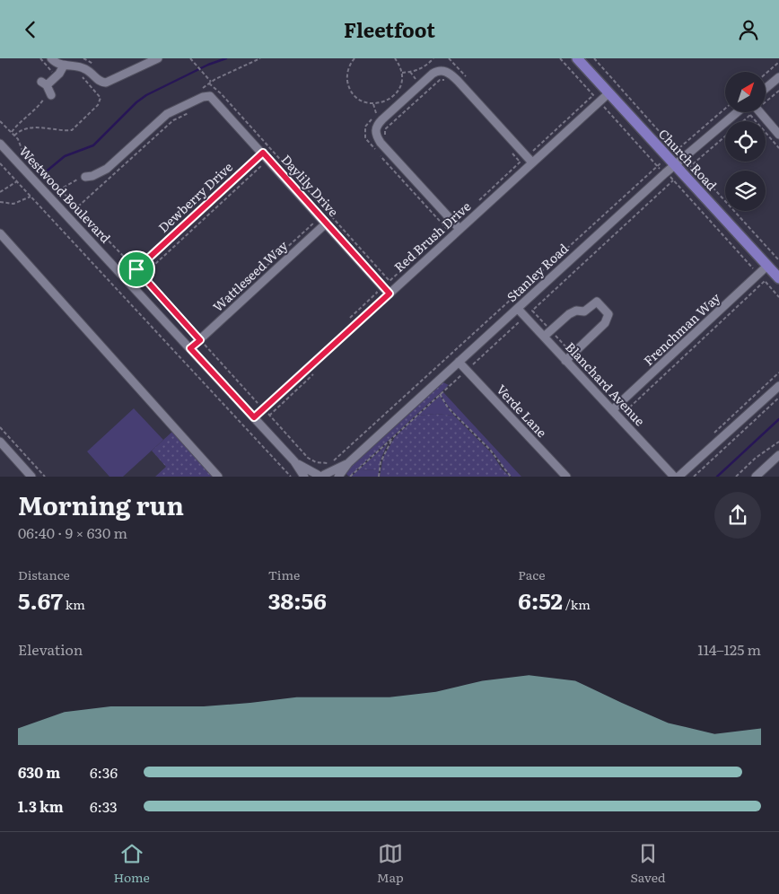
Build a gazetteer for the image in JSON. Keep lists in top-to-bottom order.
{
  "streets": {
    "main road": ["Church Road"],
    "street": [
      "Daylily Drive",
      "Westwood Boulevard",
      "Dewberry Drive",
      "Red Brush Drive",
      "Stanley Road",
      "Wattleseed Way",
      "Frenchman Way",
      "Blanchard Avenue",
      "Verde Lane"
    ]
  },
  "crossings": [
    ["Church Road", "Red Brush Drive"],
    ["Church Road", "Stanley Road"],
    ["Church Road", "Frenchman Way"],
    ["Daylily Drive", "Dewberry Drive"],
    ["Daylily Drive", "Red Brush Drive"],
    ["Daylily Drive", "Wattleseed Way"],
    ["Westwood Boulevard", "Dewberry Drive"],
    ["Westwood Boulevard", "Red Brush Drive"],
    ["Westwood Boulevard", "Stanley Road"],
    ["Westwood Boulevard", "Wattleseed Way"],
    ["Stanley Road", "Blanchard Avenue"],
    ["Stanley Road", "Verde Lane"],
    ["Frenchman Way", "Blanchard Avenue"]
  ],
  "north": "top right",
  "page": {
    "header": "Fleetfoot",
    "heading": ["Morning run", "06:40 · 9 × 630 m"],
    "stats": [
      ["Distance", "5.67 km"],
      ["Time", "38:56"],
      ["Pace", "6:52 /km"]
    ],
    "chart": ["Elevation", "114–125 m"],
    "list": [
      {
        "name": "630 m",
        "note": "6:36"
      },
      {
        "name": "1.3 km",
        "note": "6:33"
      }
    ],
    "tabs": ["Home", "Map", "Saved"]
  }
}
